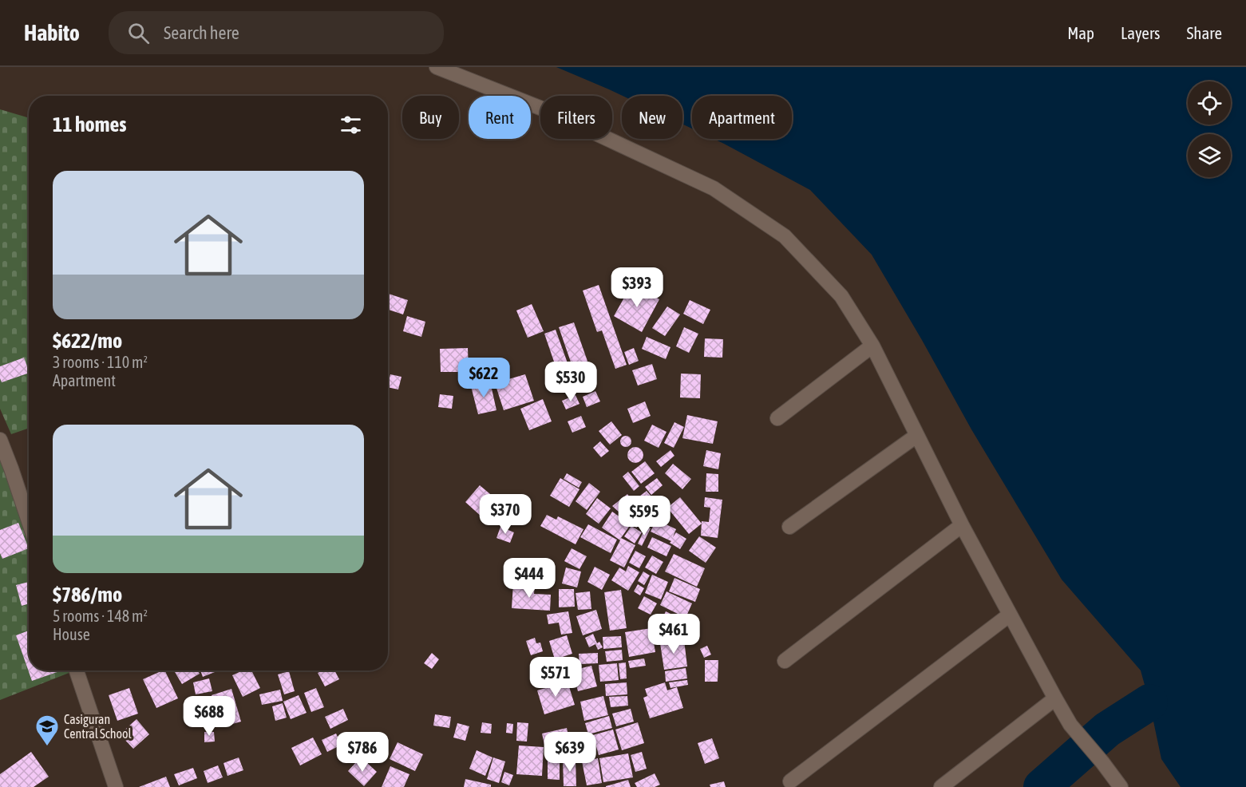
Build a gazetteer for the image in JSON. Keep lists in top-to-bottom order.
{
  "places": {
    "school or university": ["Casiguran Central School"]
  },
  "page": {
    "header": "Habito",
    "search": "Search here",
    "nav": ["Map", "Layers", "Share"],
    "chip": [
      "Buy",
      "Rent",
      "Filters",
      "New",
      "Apartment"
    ],
    "heading": "11 homes",
    "list": [
      {
        "name": "$622/mo",
        "note": "3 rooms · 110 m² · Apartment"
      },
      {
        "name": "$786/mo",
        "note": "5 rooms · 148 m² · House"
      }
    ],
    "price": [
      "$393",
      "$622",
      "$530",
      "$370",
      "$595",
      "$444",
      "$461",
      "$571",
      "$688",
      "$786",
      "$639"
    ]
  }
}
